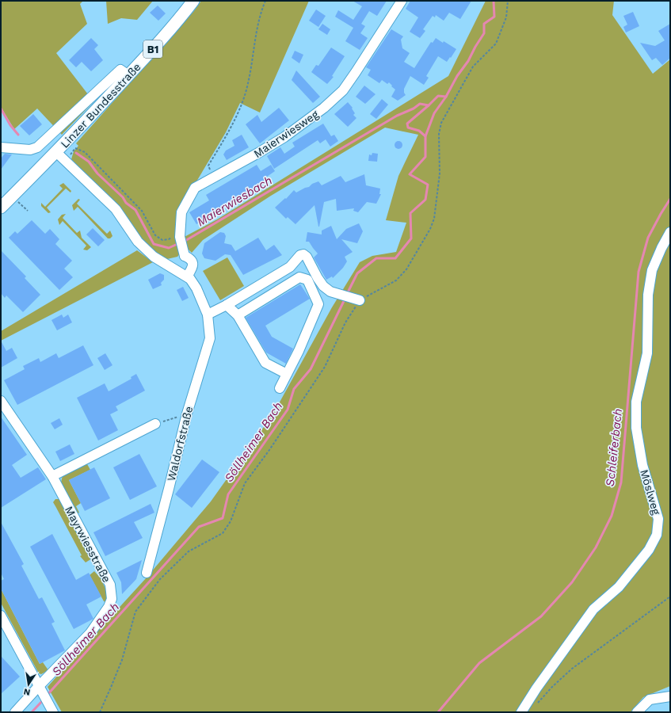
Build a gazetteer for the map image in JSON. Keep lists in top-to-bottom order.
{
  "streets": {
    "main road": ["B1", "Linzer Bundesstraße"],
    "street": [
      "Maierwiesweg",
      "Waldorfstraße",
      "Möslweg",
      "Mayrwiesstraße"
    ]
  },
  "crossings": [
    ["B1", "Linzer Bundesstraße"],
    ["B1", "Waldorfstraße"],
    ["Linzer Bundesstraße", "Waldorfstraße"],
    ["Maierwiesweg", "Waldorfstraße"]
  ],
  "water": ["Maierwiesbach", "Söllheimer Bach", "Schleiferbach"],
  "north": "bottom"
}
